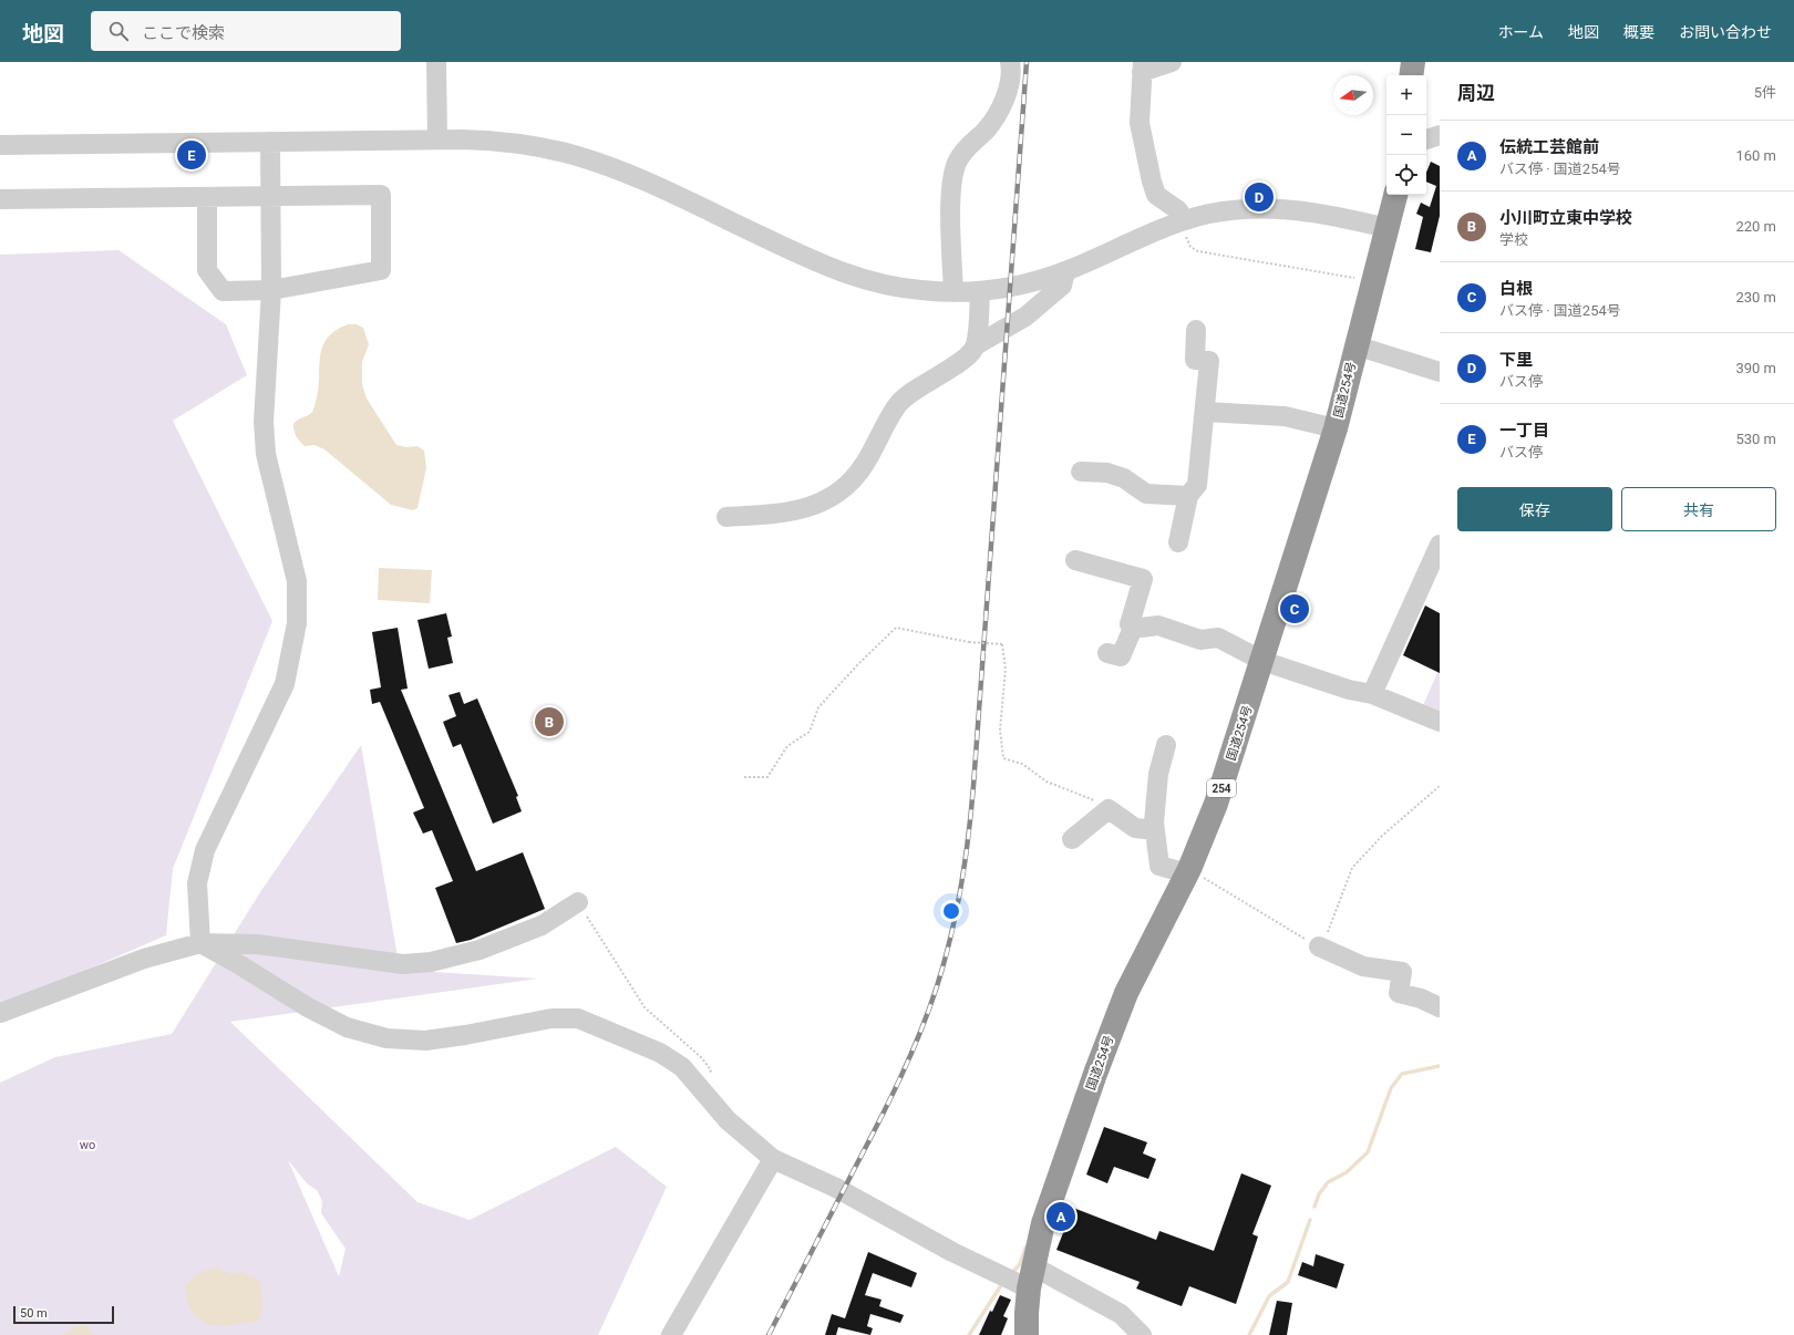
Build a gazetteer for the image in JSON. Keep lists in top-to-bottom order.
{
  "streets": {
    "highway": ["国道254号", "254"]
  },
  "parks": ["wo"],
  "scale_bar": "50 m",
  "north": "left",
  "page": {
    "header": "地図",
    "search": "ここで検索",
    "nav": [
      "ホーム",
      "地図",
      "概要",
      "お問い合わせ"
    ],
    "heading": ["周辺", "5件"],
    "map_buttons": ["+", "−"],
    "list": [
      {
        "mark": "A",
        "name": "伝統工芸館前",
        "note": "バス停 · 国道254号",
        "value": "160 m"
      },
      {
        "mark": "B",
        "name": "小川町立東中学校",
        "note": "学校",
        "value": "220 m"
      },
      {
        "mark": "C",
        "name": "白根",
        "note": "バス停 · 国道254号",
        "value": "230 m"
      },
      {
        "mark": "D",
        "name": "下里",
        "note": "バス停",
        "value": "390 m"
      },
      {
        "mark": "E",
        "name": "一丁目",
        "note": "バス停",
        "value": "530 m"
      }
    ],
    "pins": [
      "E",
      "D",
      "C",
      "B",
      "A"
    ],
    "buttons": ["保存", "共有"],
    "scale": "50 m"
  }
}
